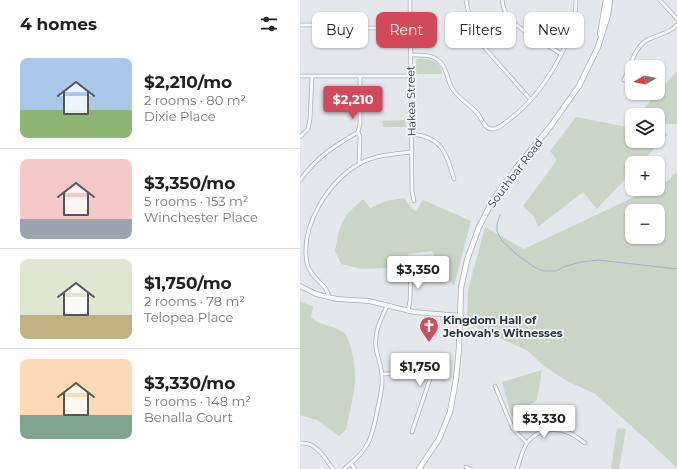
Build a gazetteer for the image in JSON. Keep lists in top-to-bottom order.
{
  "streets": {
    "main road": ["Southbar Road"],
    "street": ["Hakea Street"]
  },
  "places": {
    "church": ["Kingdom Hall of Jehovah's Witnesses"]
  },
  "north": "left",
  "page": {
    "heading": "4 homes",
    "chip": [
      "Buy",
      "Rent",
      "Filters",
      "New"
    ],
    "list": [
      {
        "name": "$2,210/mo",
        "note": "2 rooms · 80 m² · Dixie Place"
      },
      {
        "name": "$3,350/mo",
        "note": "5 rooms · 153 m² · Winchester Place"
      },
      {
        "name": "$1,750/mo",
        "note": "2 rooms · 78 m² · Telopea Place"
      },
      {
        "name": "$3,330/mo",
        "note": "5 rooms · 148 m² · Benalla Court"
      }
    ],
    "map_buttons": ["+", "−"],
    "price": [
      "$2,210",
      "$3,350",
      "$1,750",
      "$3,330"
    ]
  }
}
